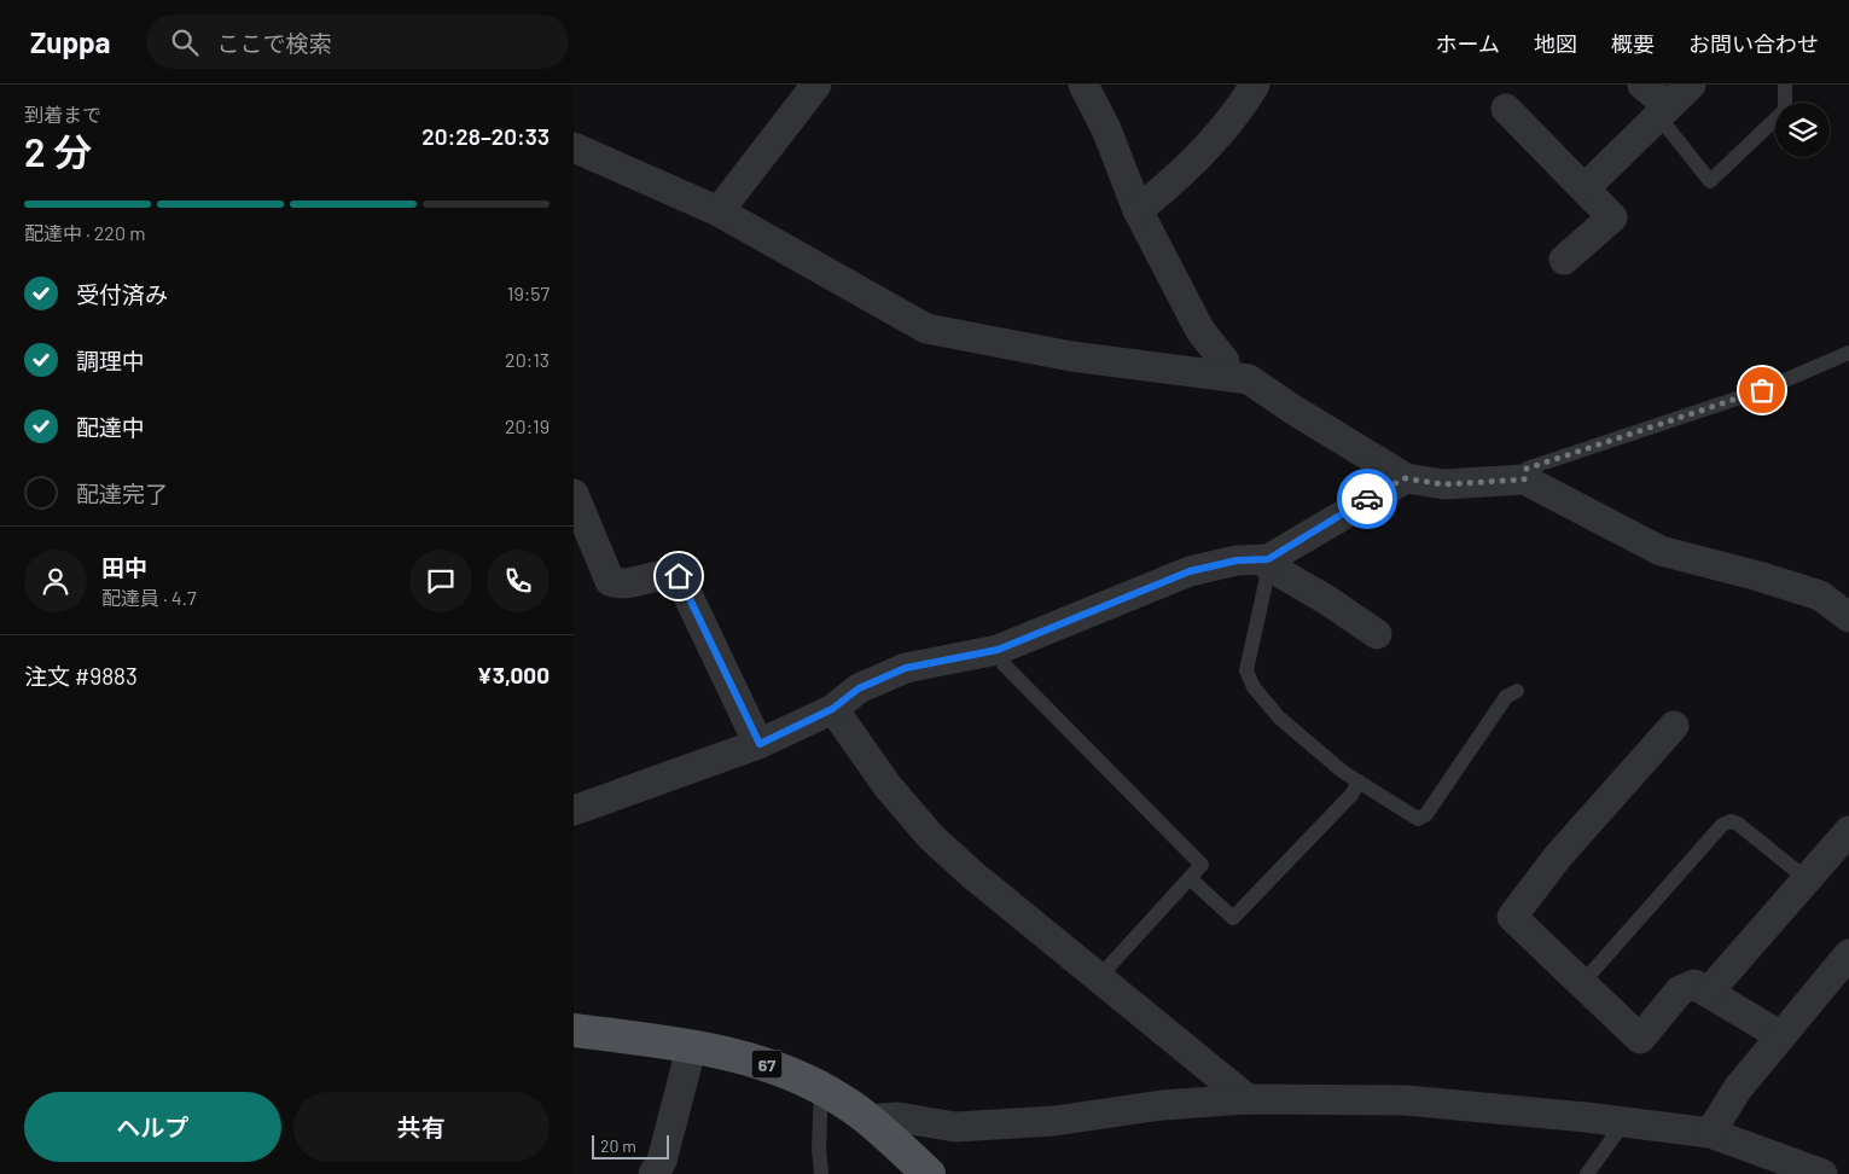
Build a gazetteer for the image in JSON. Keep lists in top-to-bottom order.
{
  "streets": {
    "main road": ["67"]
  },
  "scale_bar": "20 m",
  "page": {
    "header": "Zuppa",
    "search": "ここで検索",
    "nav": [
      "ホーム",
      "地図",
      "概要",
      "お問い合わせ"
    ],
    "heading": ["2 分", "到着まで", "20:28–20:33"],
    "panel": [
      "田中",
      "配達員 · 4.7",
      "注文 #9883",
      "¥3,000"
    ],
    "bar": "配達中 · 220 m",
    "list": [
      ["受付済み", "19:57"],
      ["調理中", "20:13"],
      ["配達中", "20:19"],
      "配達完了"
    ],
    "buttons": ["ヘルプ", "共有"],
    "scale": "20 m"
  }
}
